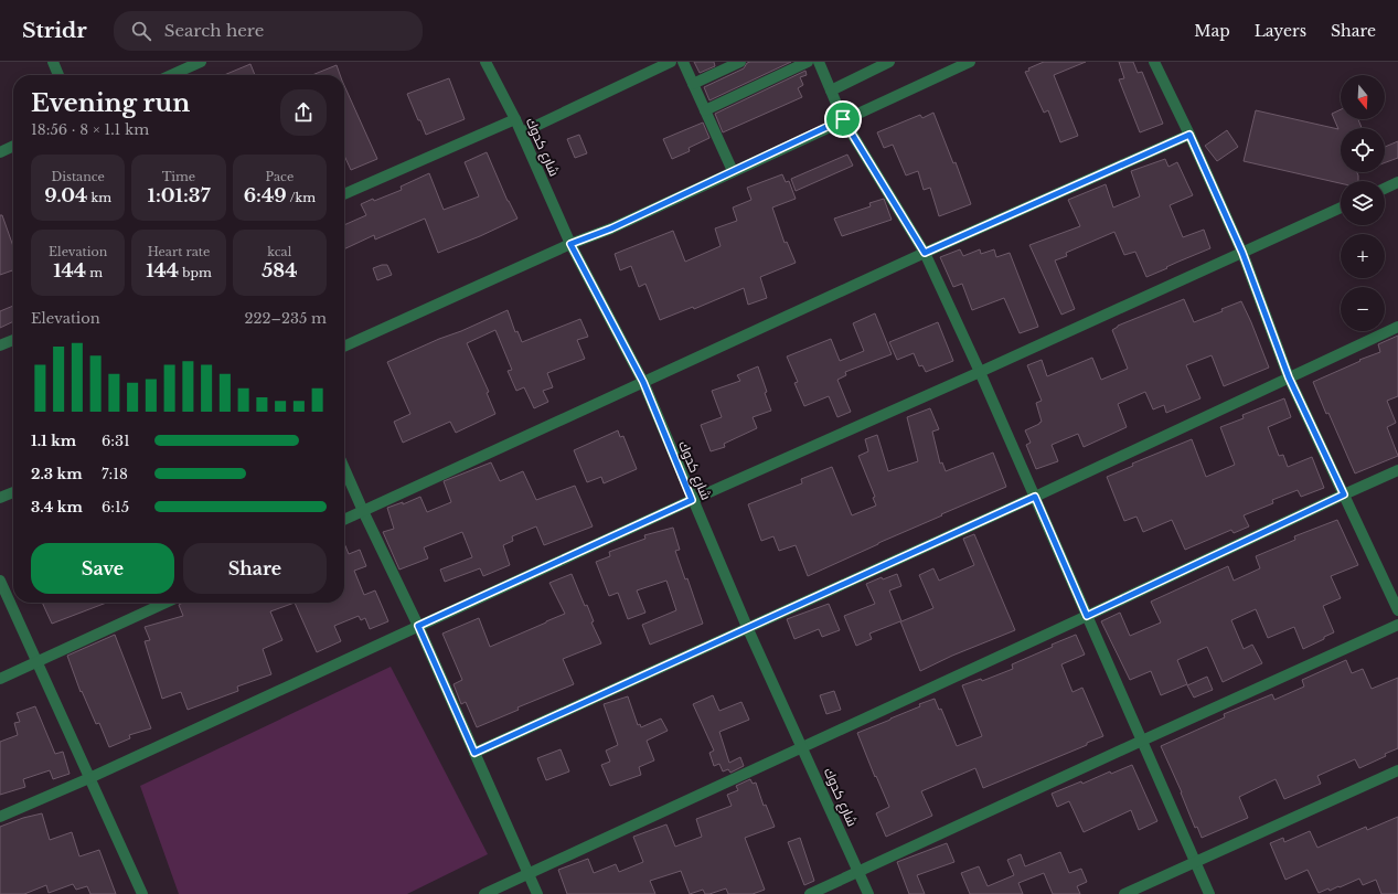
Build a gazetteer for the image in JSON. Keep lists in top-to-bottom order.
{
  "streets": {
    "street": ["شارع كدوك"]
  },
  "north": "bottom",
  "page": {
    "header": "Stridr",
    "search": "Search here",
    "nav": ["Map", "Layers", "Share"],
    "map_buttons": ["+", "−"],
    "heading": ["Evening run", "18:56 · 8 × 1.1 km"],
    "stats": [
      ["Distance", "9.04 km"],
      ["Time", "1:01:37"],
      ["Pace", "6:49 /km"],
      ["Elevation", "144 m"],
      ["Heart rate", "144 bpm"],
      ["kcal", "584"]
    ],
    "chart": ["Elevation", "222–235 m"],
    "list": [
      {
        "name": "1.1 km",
        "note": "6:31"
      },
      {
        "name": "2.3 km",
        "note": "7:18"
      },
      {
        "name": "3.4 km",
        "note": "6:15"
      }
    ],
    "buttons": ["Save", "Share"]
  }
}
